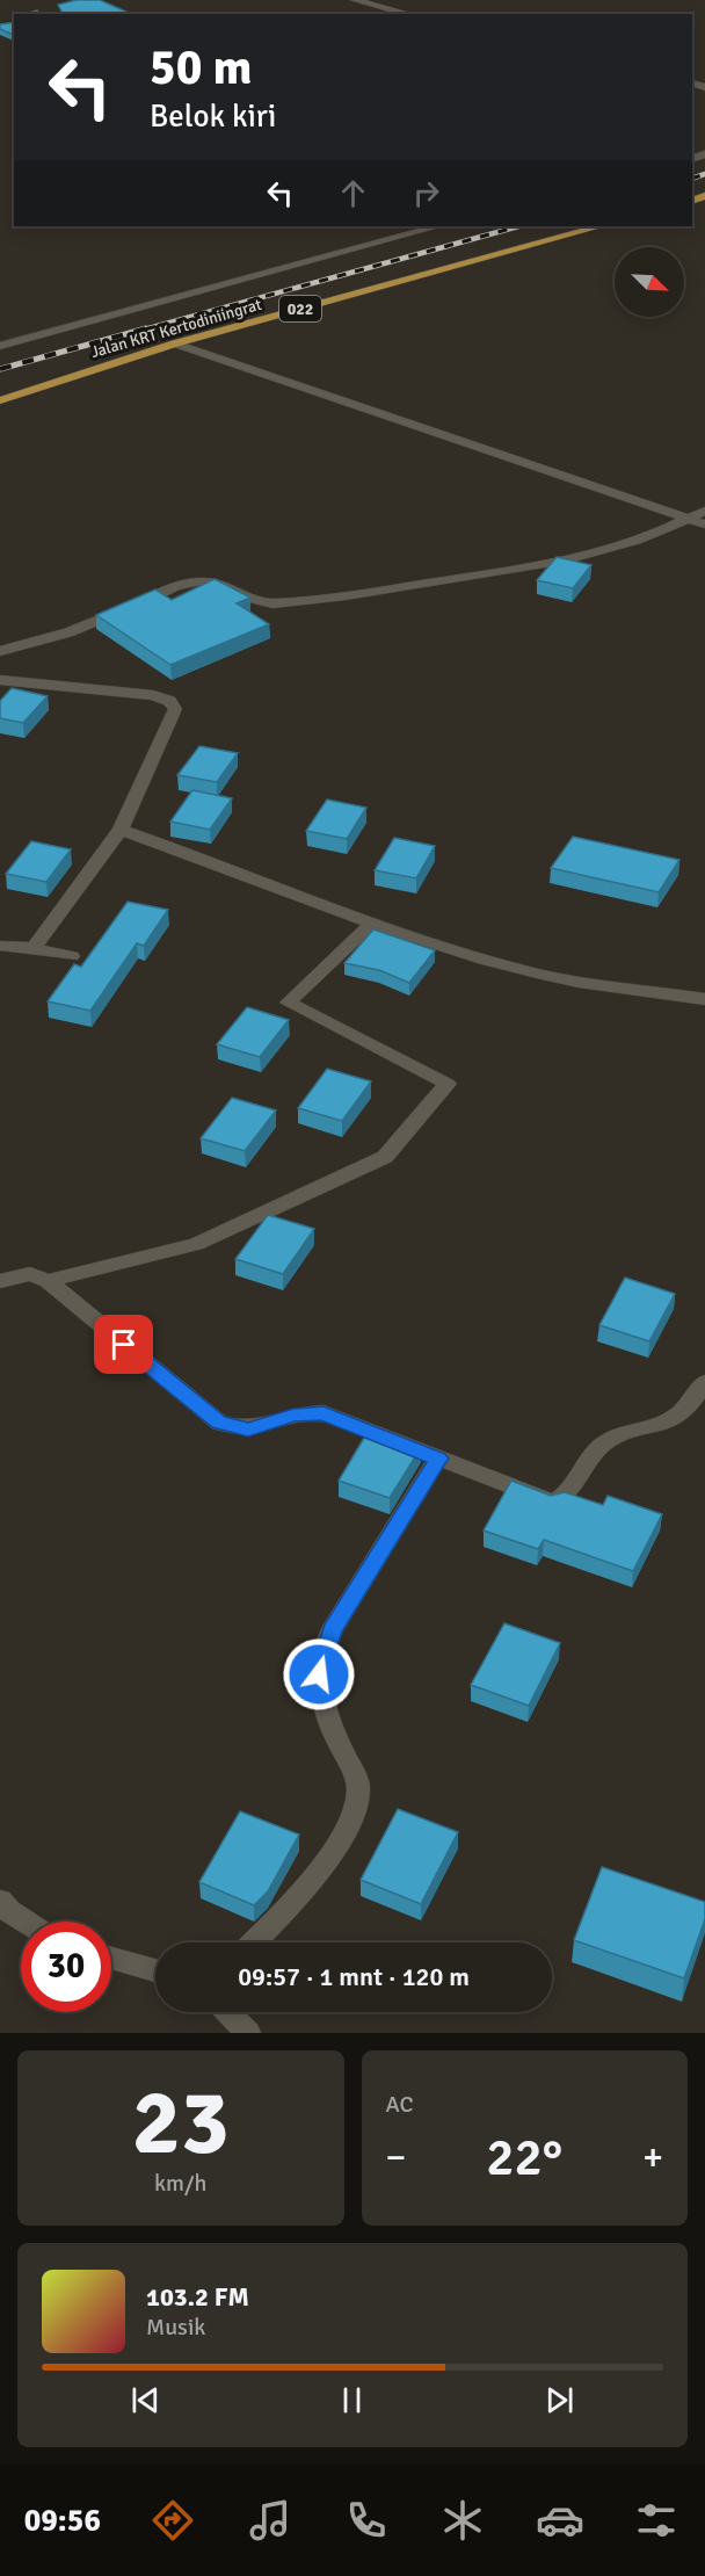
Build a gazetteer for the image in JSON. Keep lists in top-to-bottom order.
{
  "streets": {
    "main road": ["022", "Jalan KRT Kertodiniingrat"]
  },
  "north": "bottom right",
  "page": {
    "turn": ["50 m", "Belok kiri"],
    "limit": "30",
    "trip": "09:57 · 1 mnt · 120 m",
    "tile": [
      ["23", "km/h"],
      "AC"
    ],
    "heat": ["−", "22°", "+"],
    "song": ["103.2 FM", "Musik"],
    "tabs": "09:56"
  }
}
